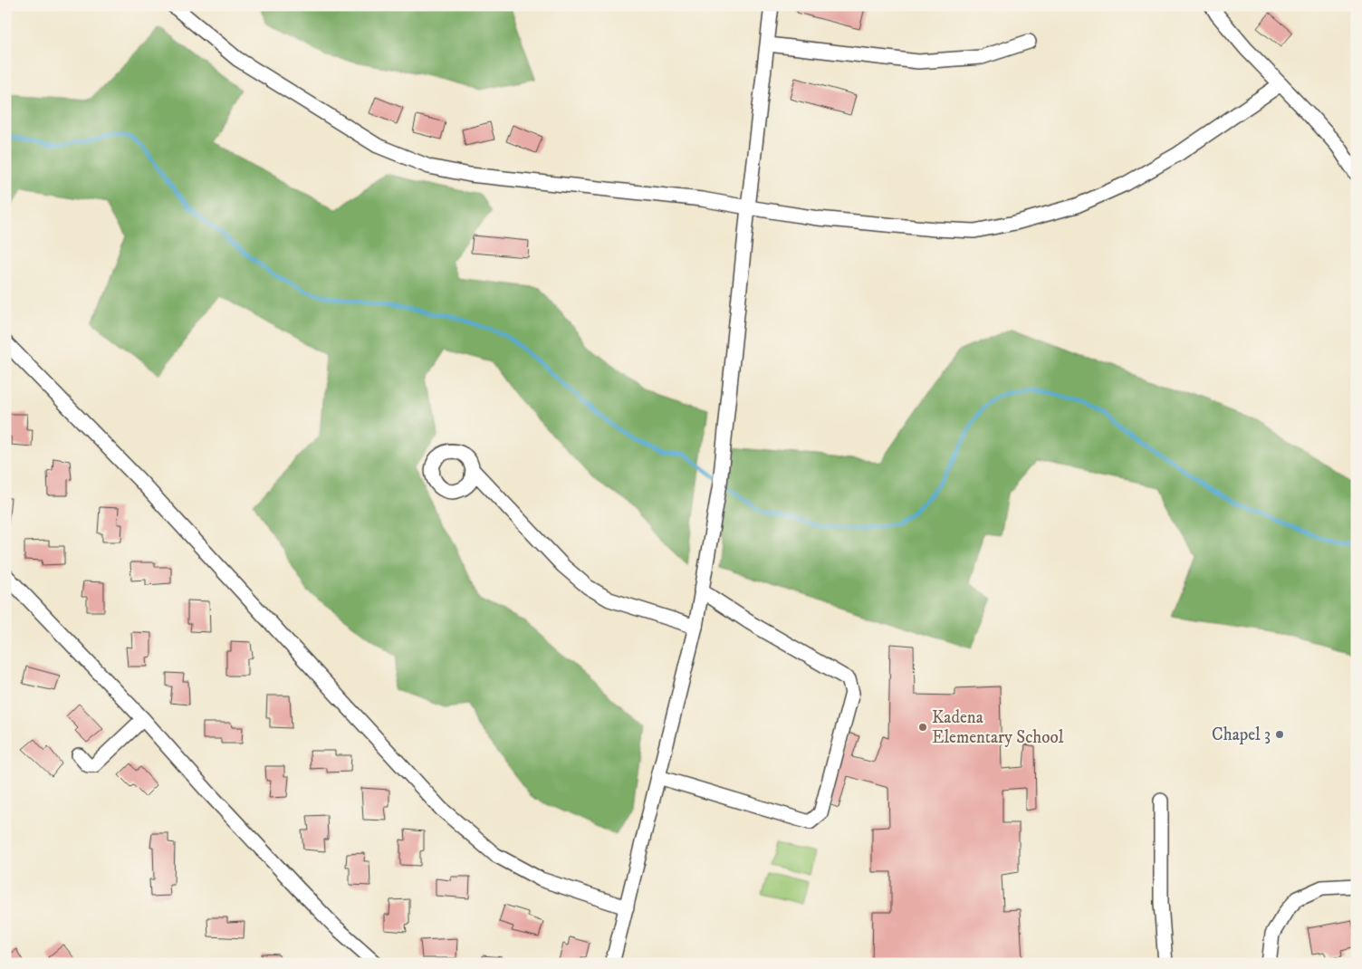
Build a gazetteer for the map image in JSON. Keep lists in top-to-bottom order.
{
  "places": ["Kadena Elementary School", "Chapel 3"]
}
